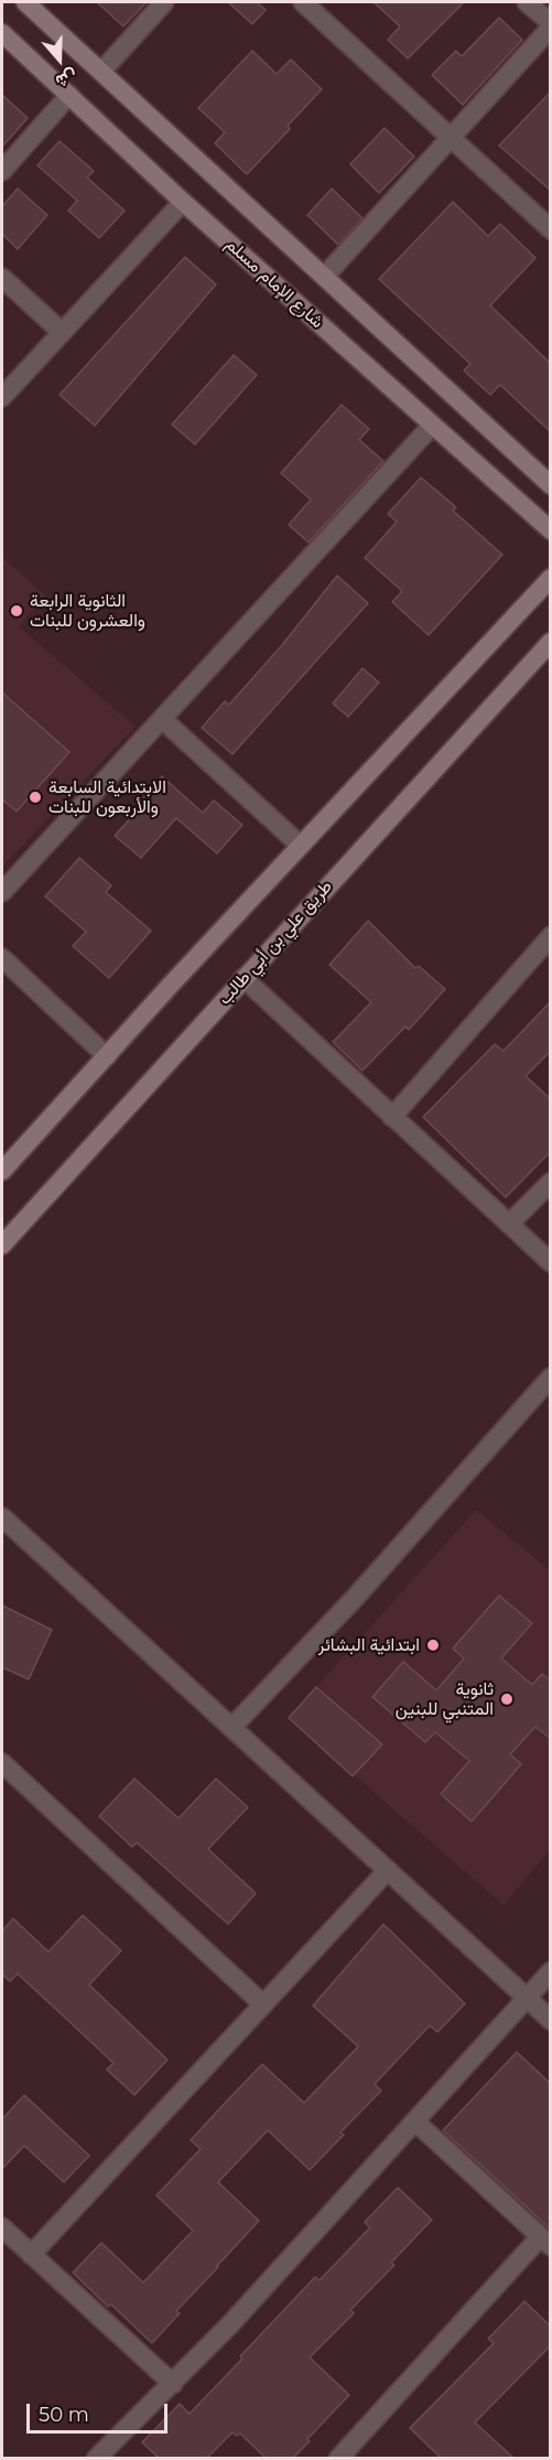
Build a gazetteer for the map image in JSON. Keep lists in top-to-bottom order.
{
  "streets": {
    "main road": ["شارع الإمام مسلم", "طريق علي بن أبي طالب"]
  },
  "places": [
    "الثانوية الرابعة والعشرون للبنات",
    "الابتدائية السابعة والأربعون للبنات",
    "ابتدائية البشائر",
    "ثانوية المتنبي للبنين"
  ],
  "scale_bar": "50 m",
  "north": "bottom"
}
